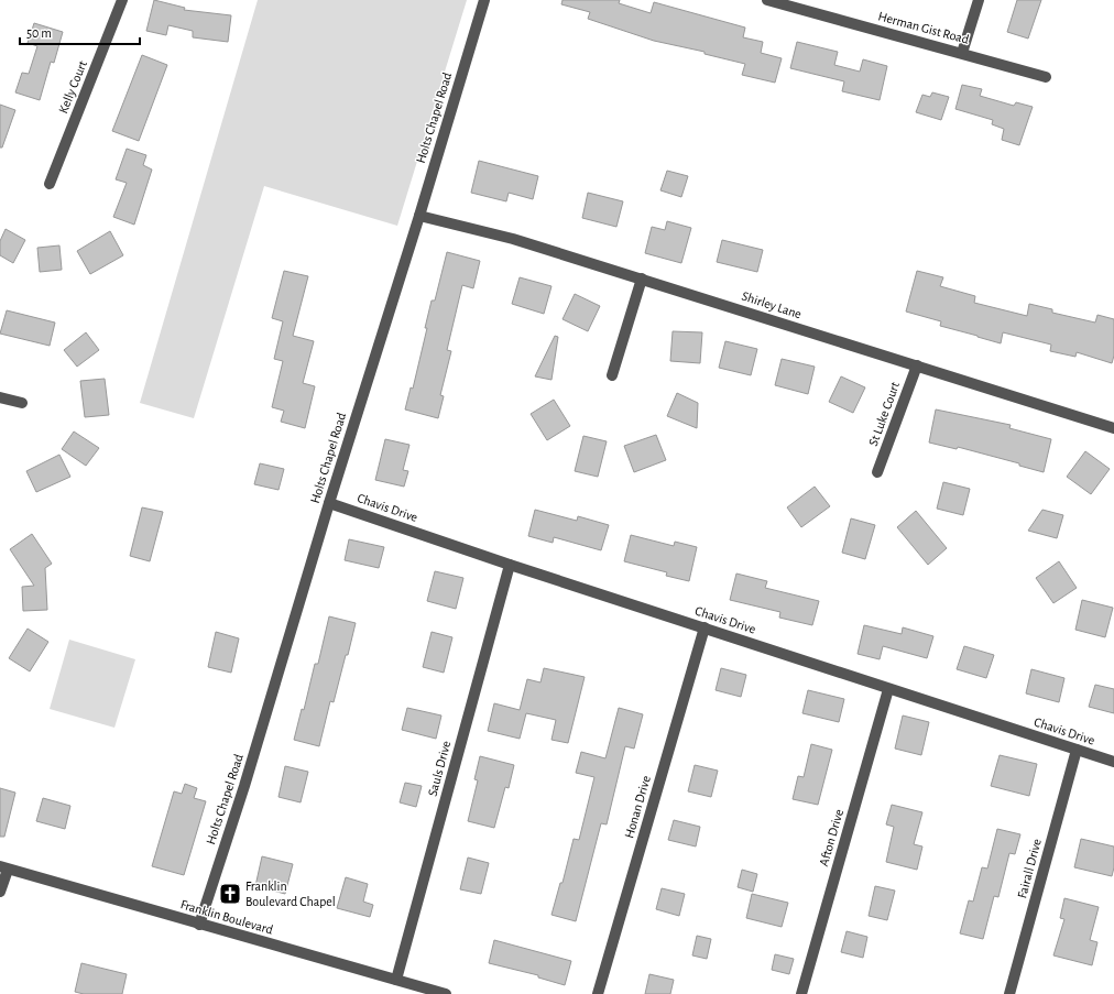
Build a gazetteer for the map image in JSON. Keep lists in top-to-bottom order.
{
  "streets": {
    "street": [
      "Herman Gist Road",
      "Kelly Court",
      "Holts Chapel Road",
      "Shirley Lane",
      "St Luke Court",
      "Chavis Drive",
      "Sauls Drive",
      "Honan Drive",
      "Afton Drive",
      "Fairall Drive",
      "Franklin Boulevard"
    ]
  },
  "crossings": [
    ["Holts Chapel Road", "Shirley Lane"],
    ["Holts Chapel Road", "Chavis Drive"],
    ["Holts Chapel Road", "Franklin Boulevard"],
    ["Shirley Lane", "St Luke Court"],
    ["Chavis Drive", "Sauls Drive"],
    ["Chavis Drive", "Honan Drive"],
    ["Chavis Drive", "Afton Drive"],
    ["Chavis Drive", "Fairall Drive"],
    ["Sauls Drive", "Franklin Boulevard"]
  ],
  "places": {
    "church": ["Franklin Boulevard Chapel"]
  },
  "scale_bar": "50 m"
}
